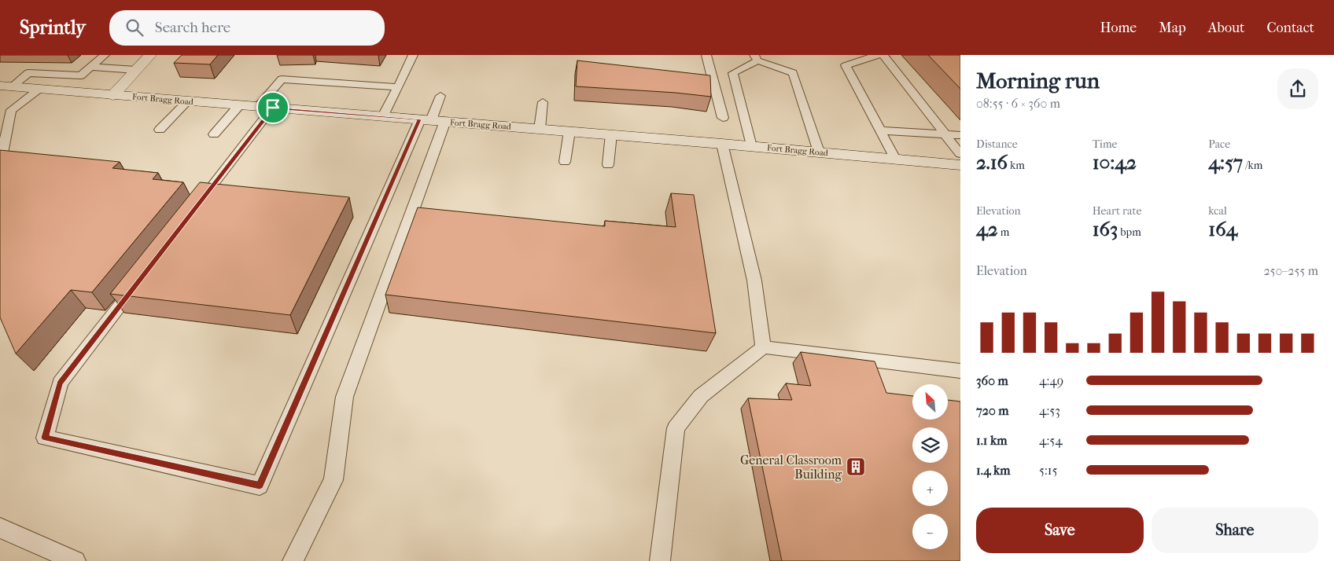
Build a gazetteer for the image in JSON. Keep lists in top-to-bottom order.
{
  "streets": {
    "main road": ["Fort Bragg Road"]
  },
  "places": {
    "building": ["General Classroom Building"]
  },
  "north": "top left",
  "page": {
    "header": "Sprintly",
    "search": "Search here",
    "nav": [
      "Home",
      "Map",
      "About",
      "Contact"
    ],
    "heading": ["Morning run", "08:55 · 6 × 360 m"],
    "stats": [
      ["Distance", "2.16 km"],
      ["Time", "10:42"],
      ["Pace", "4:57 /km"],
      ["Elevation", "42 m"],
      ["Heart rate", "163 bpm"],
      ["kcal", "164"]
    ],
    "chart": ["Elevation", "250–255 m"],
    "list": [
      {
        "name": "360 m",
        "note": "4:49"
      },
      {
        "name": "720 m",
        "note": "4:53"
      },
      {
        "name": "1.1 km",
        "note": "4:54"
      },
      {
        "name": "1.4 km",
        "note": "5:15"
      }
    ],
    "map_buttons": ["+", "−"],
    "buttons": ["Save", "Share"]
  }
}
